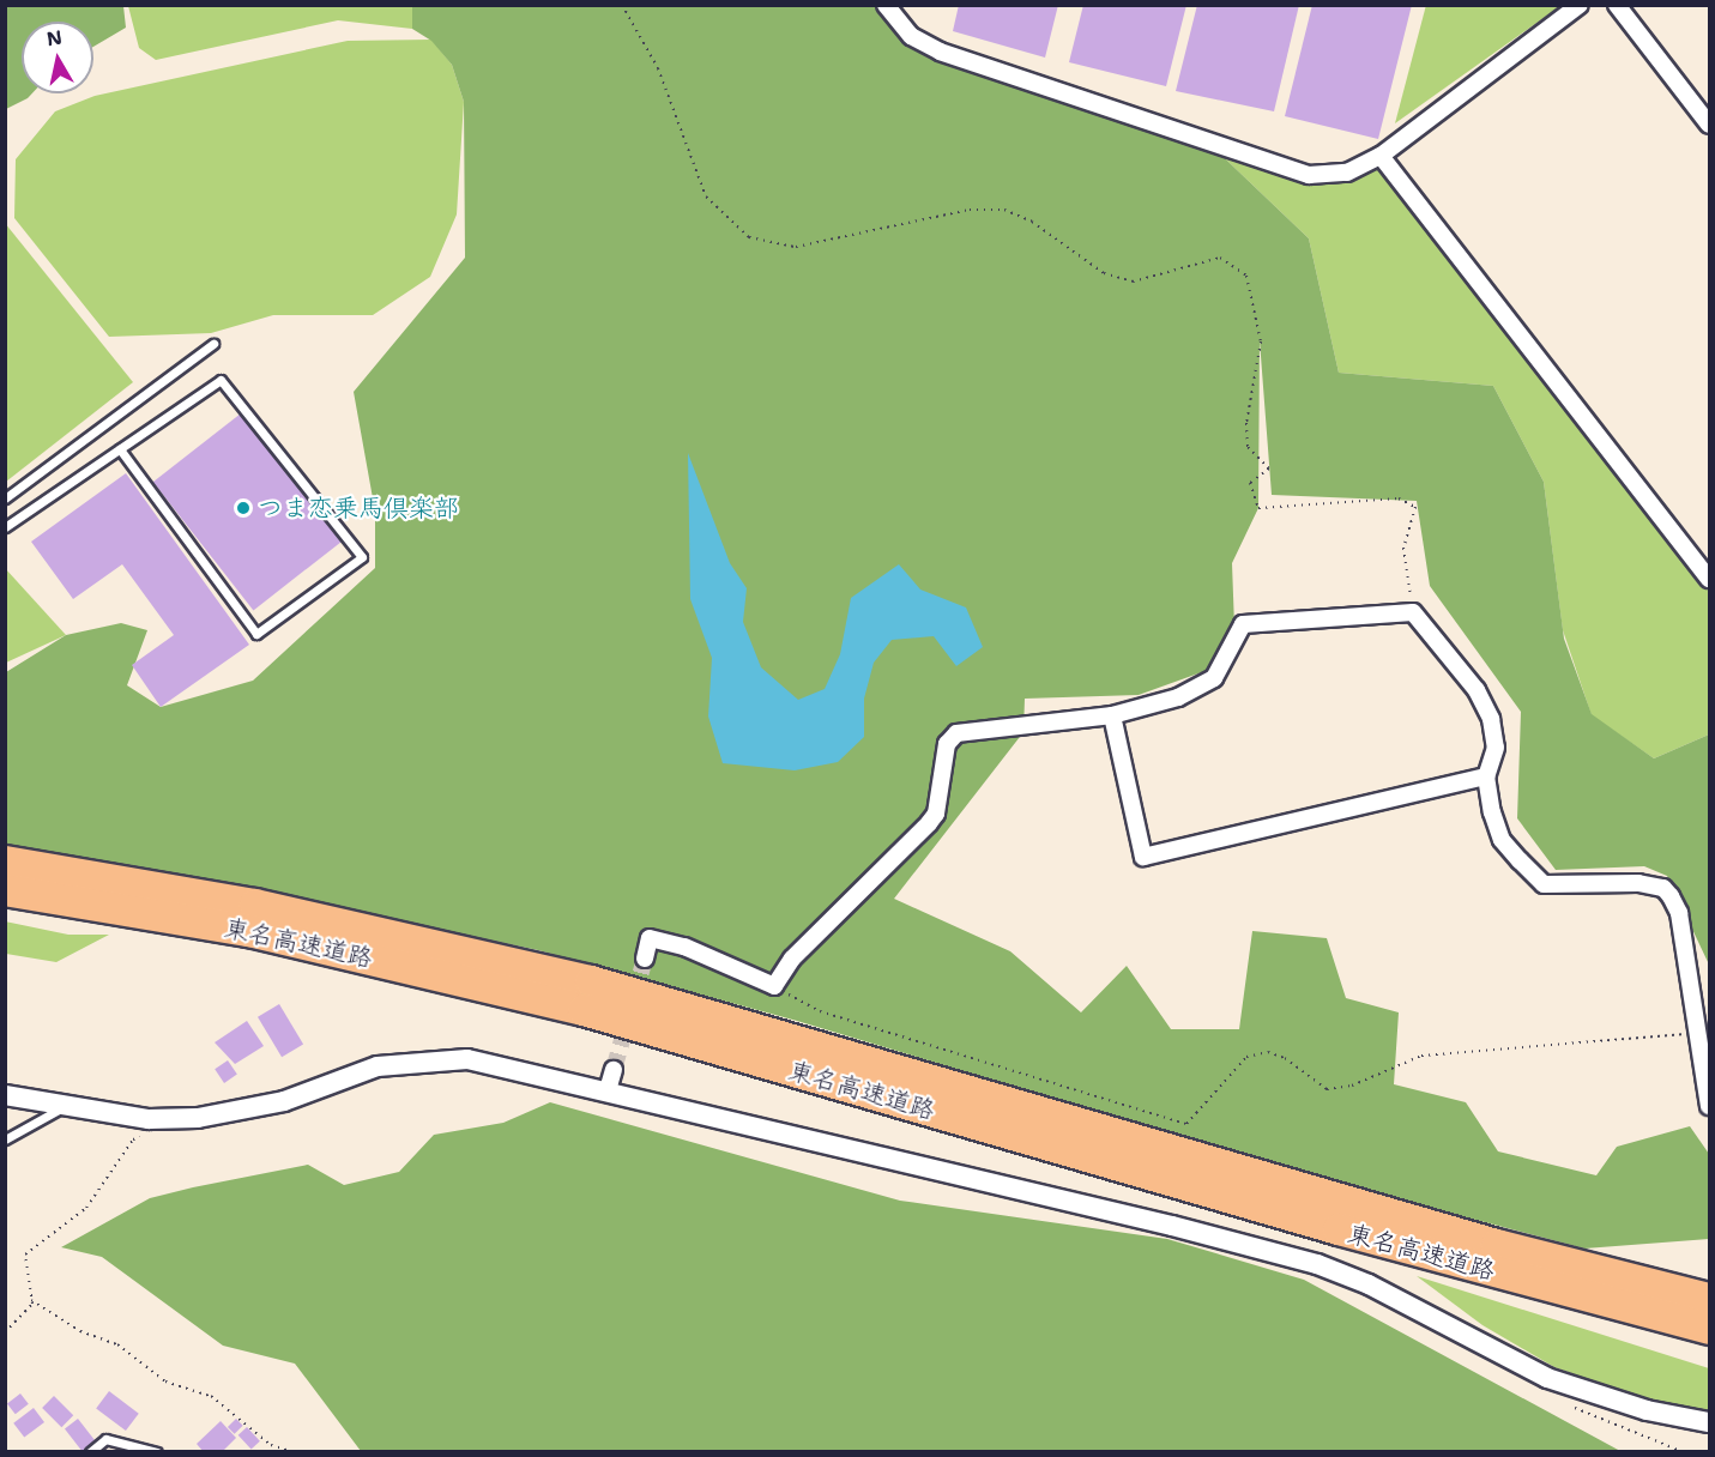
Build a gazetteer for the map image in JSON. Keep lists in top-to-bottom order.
{
  "streets": {
    "highway": ["東名高速道路"]
  },
  "places": ["つま恋乗馬倶楽部"],
  "north": "top"
}
